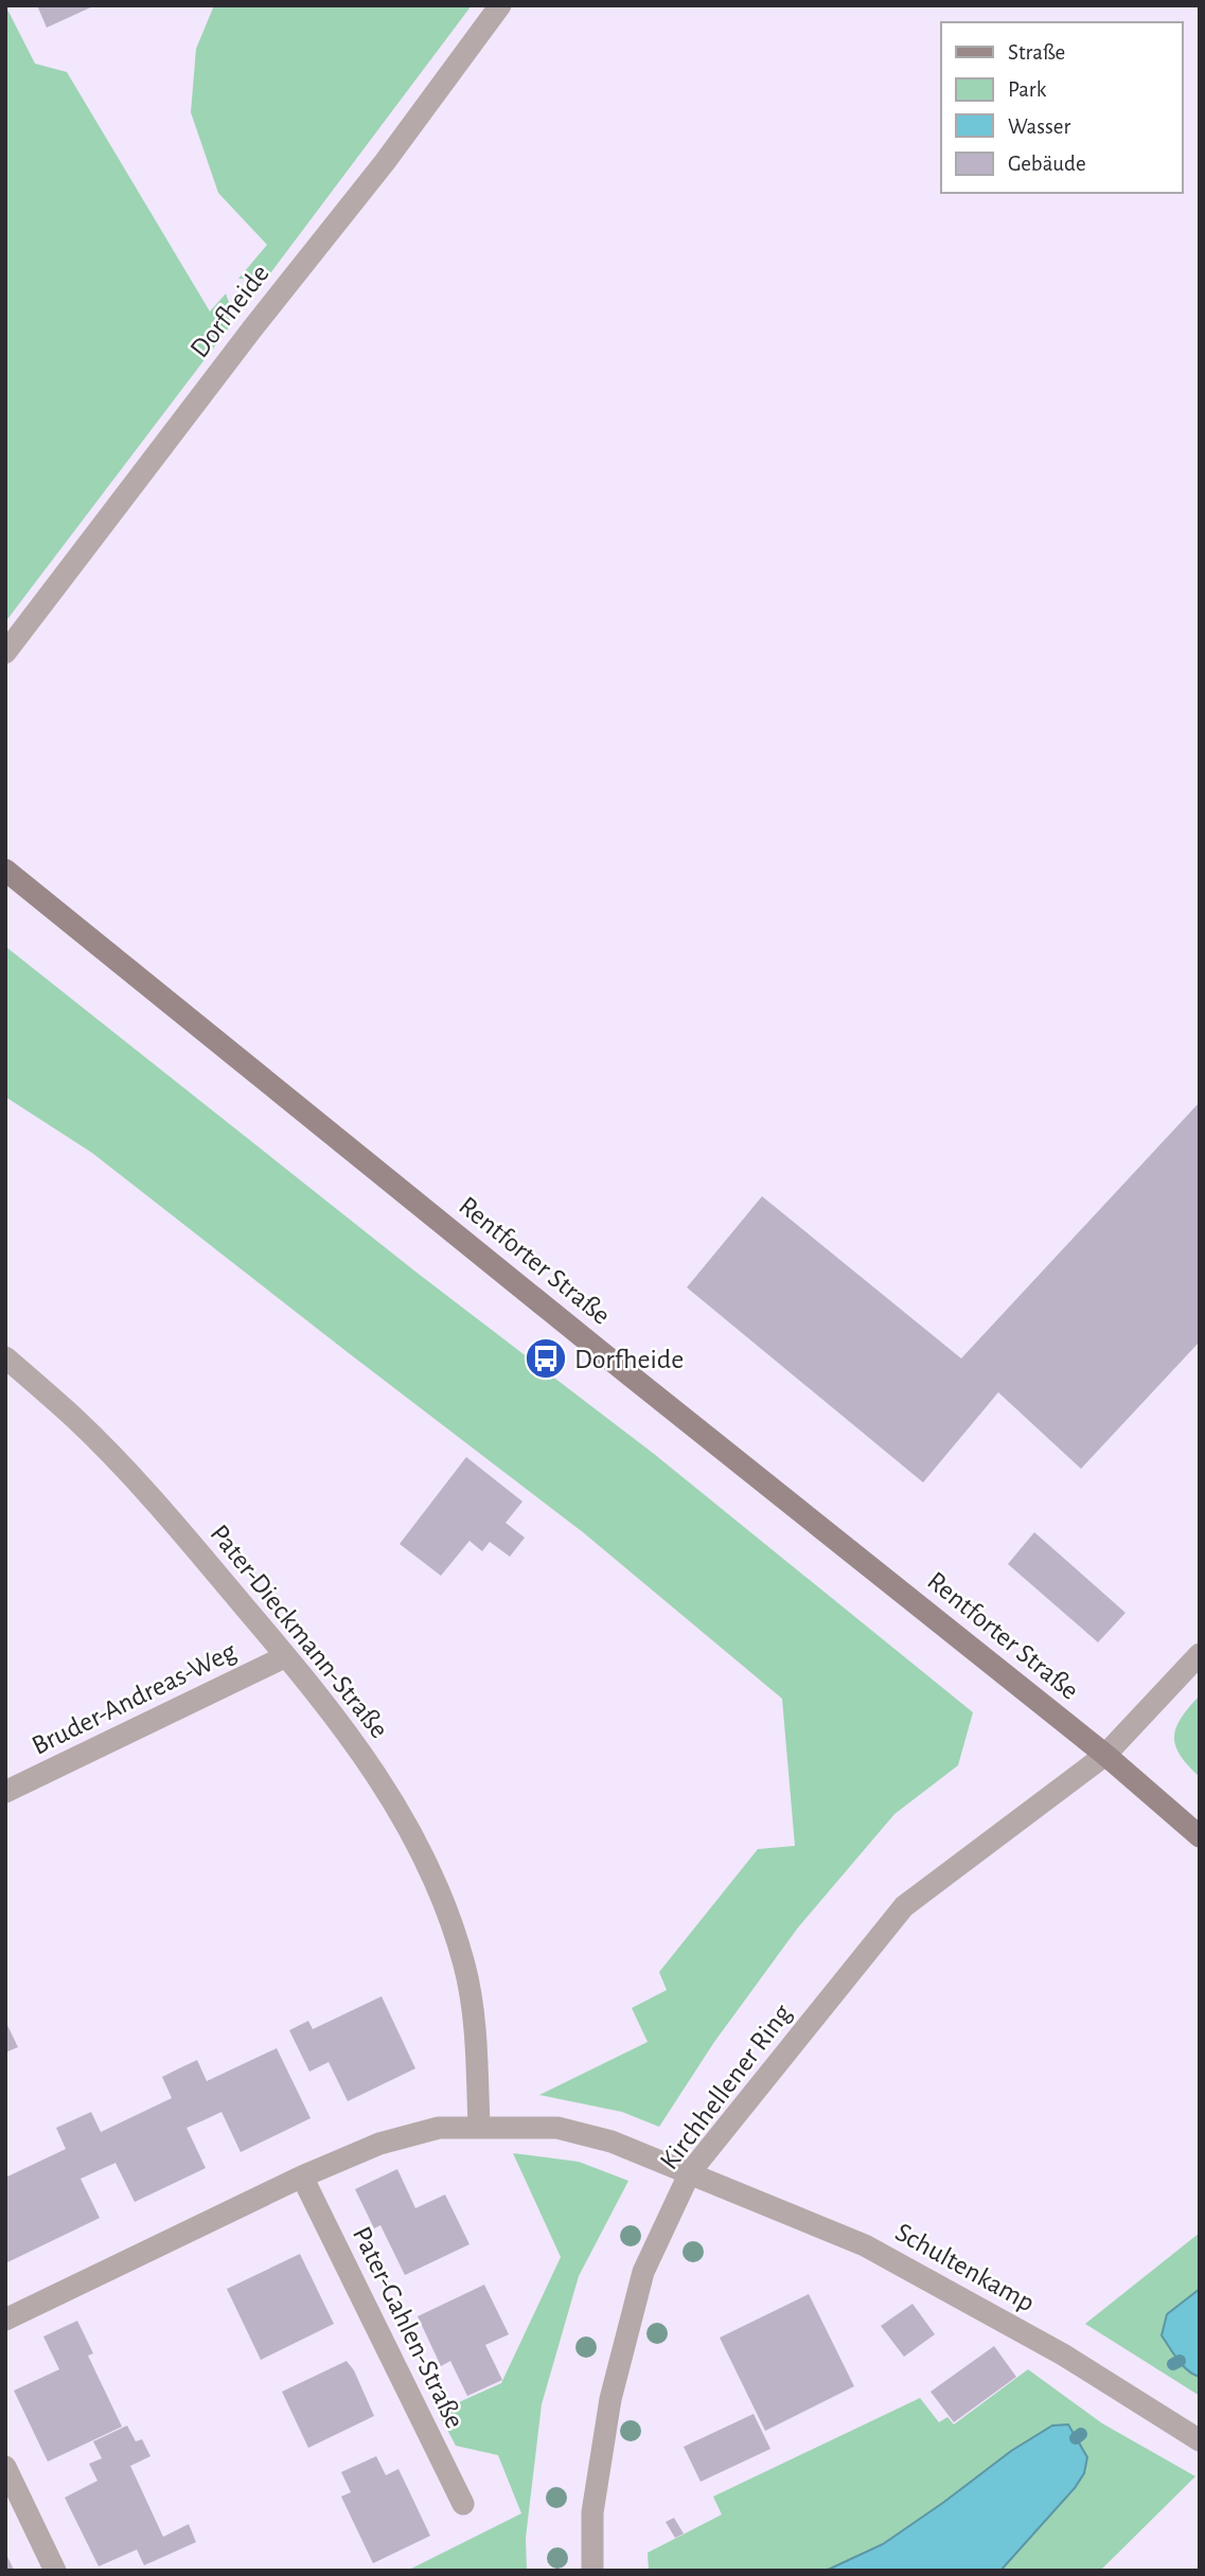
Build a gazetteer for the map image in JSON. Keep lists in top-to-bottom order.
{
  "streets": {
    "main road": ["Rentforter Straße"],
    "street": [
      "Dorfheide",
      "Pater-Dieckmann-Straße",
      "Bruder-Andreas-Weg",
      "Kirchhellener Ring",
      "Schultenkamp",
      "Pater-Gahlen-Straße"
    ]
  },
  "crossings": [
    ["Rentforter Straße", "Kirchhellener Ring"],
    ["Pater-Dieckmann-Straße", "Bruder-Andreas-Weg"],
    ["Kirchhellener Ring", "Schultenkamp"]
  ],
  "places": {
    "bus stop": ["Dorfheide"]
  },
  "legend": [
    "Straße",
    "Park",
    "Wasser",
    "Gebäude"
  ]
}
